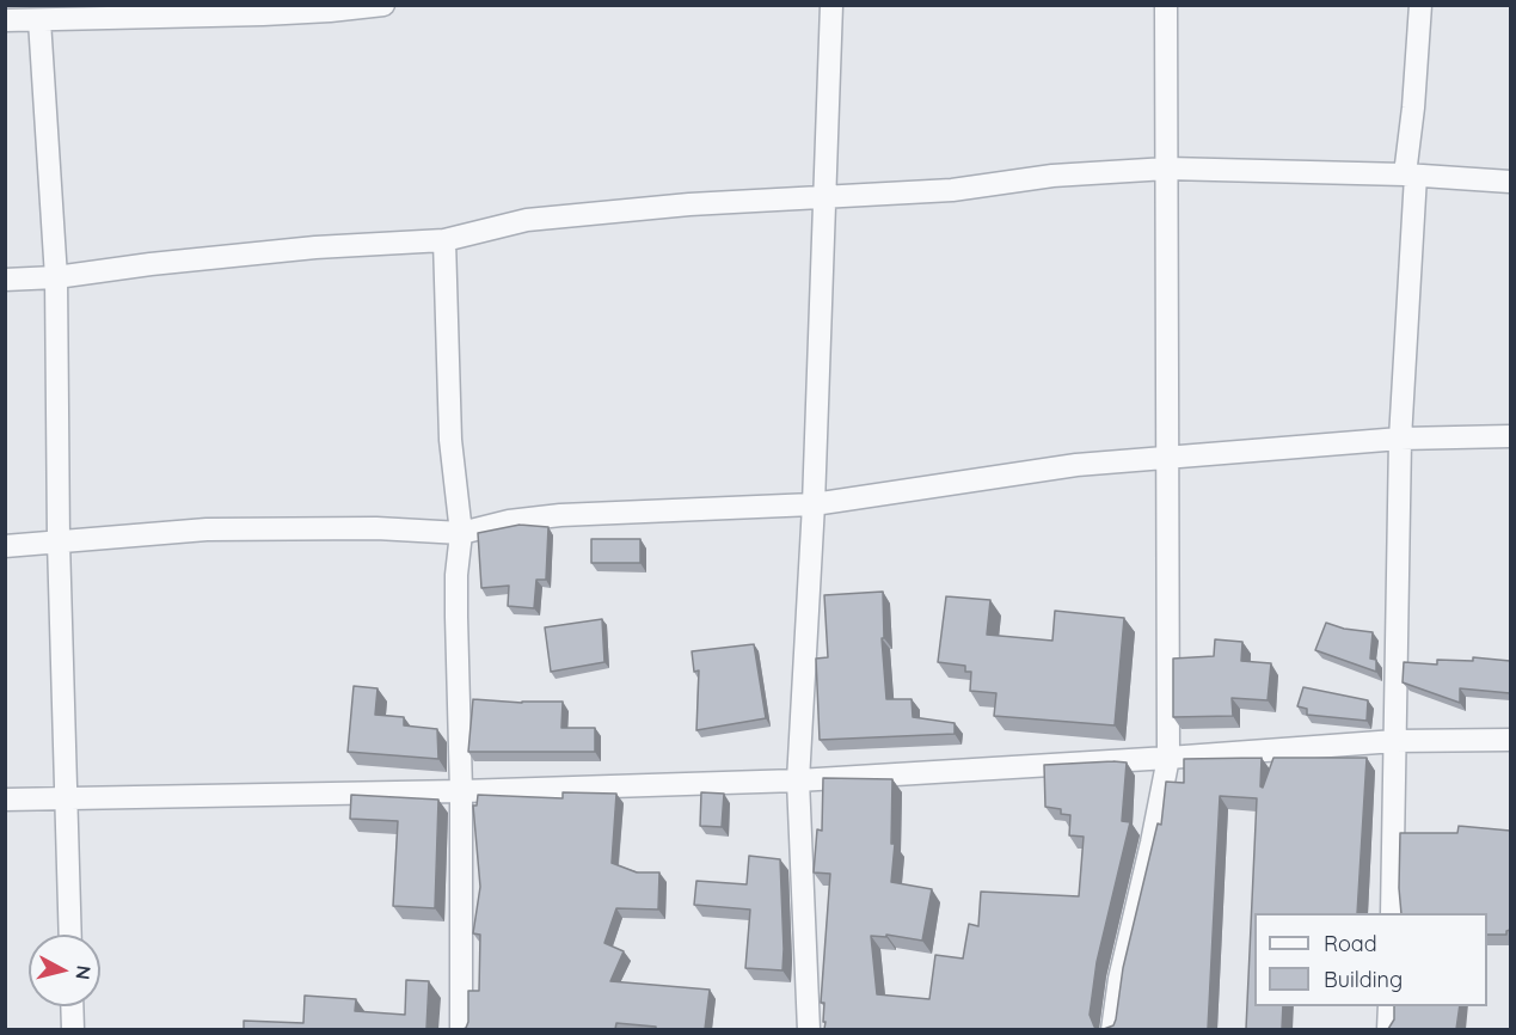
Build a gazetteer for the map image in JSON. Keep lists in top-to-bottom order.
{
  "legend": ["Road", "Building"],
  "north": "right"
}
